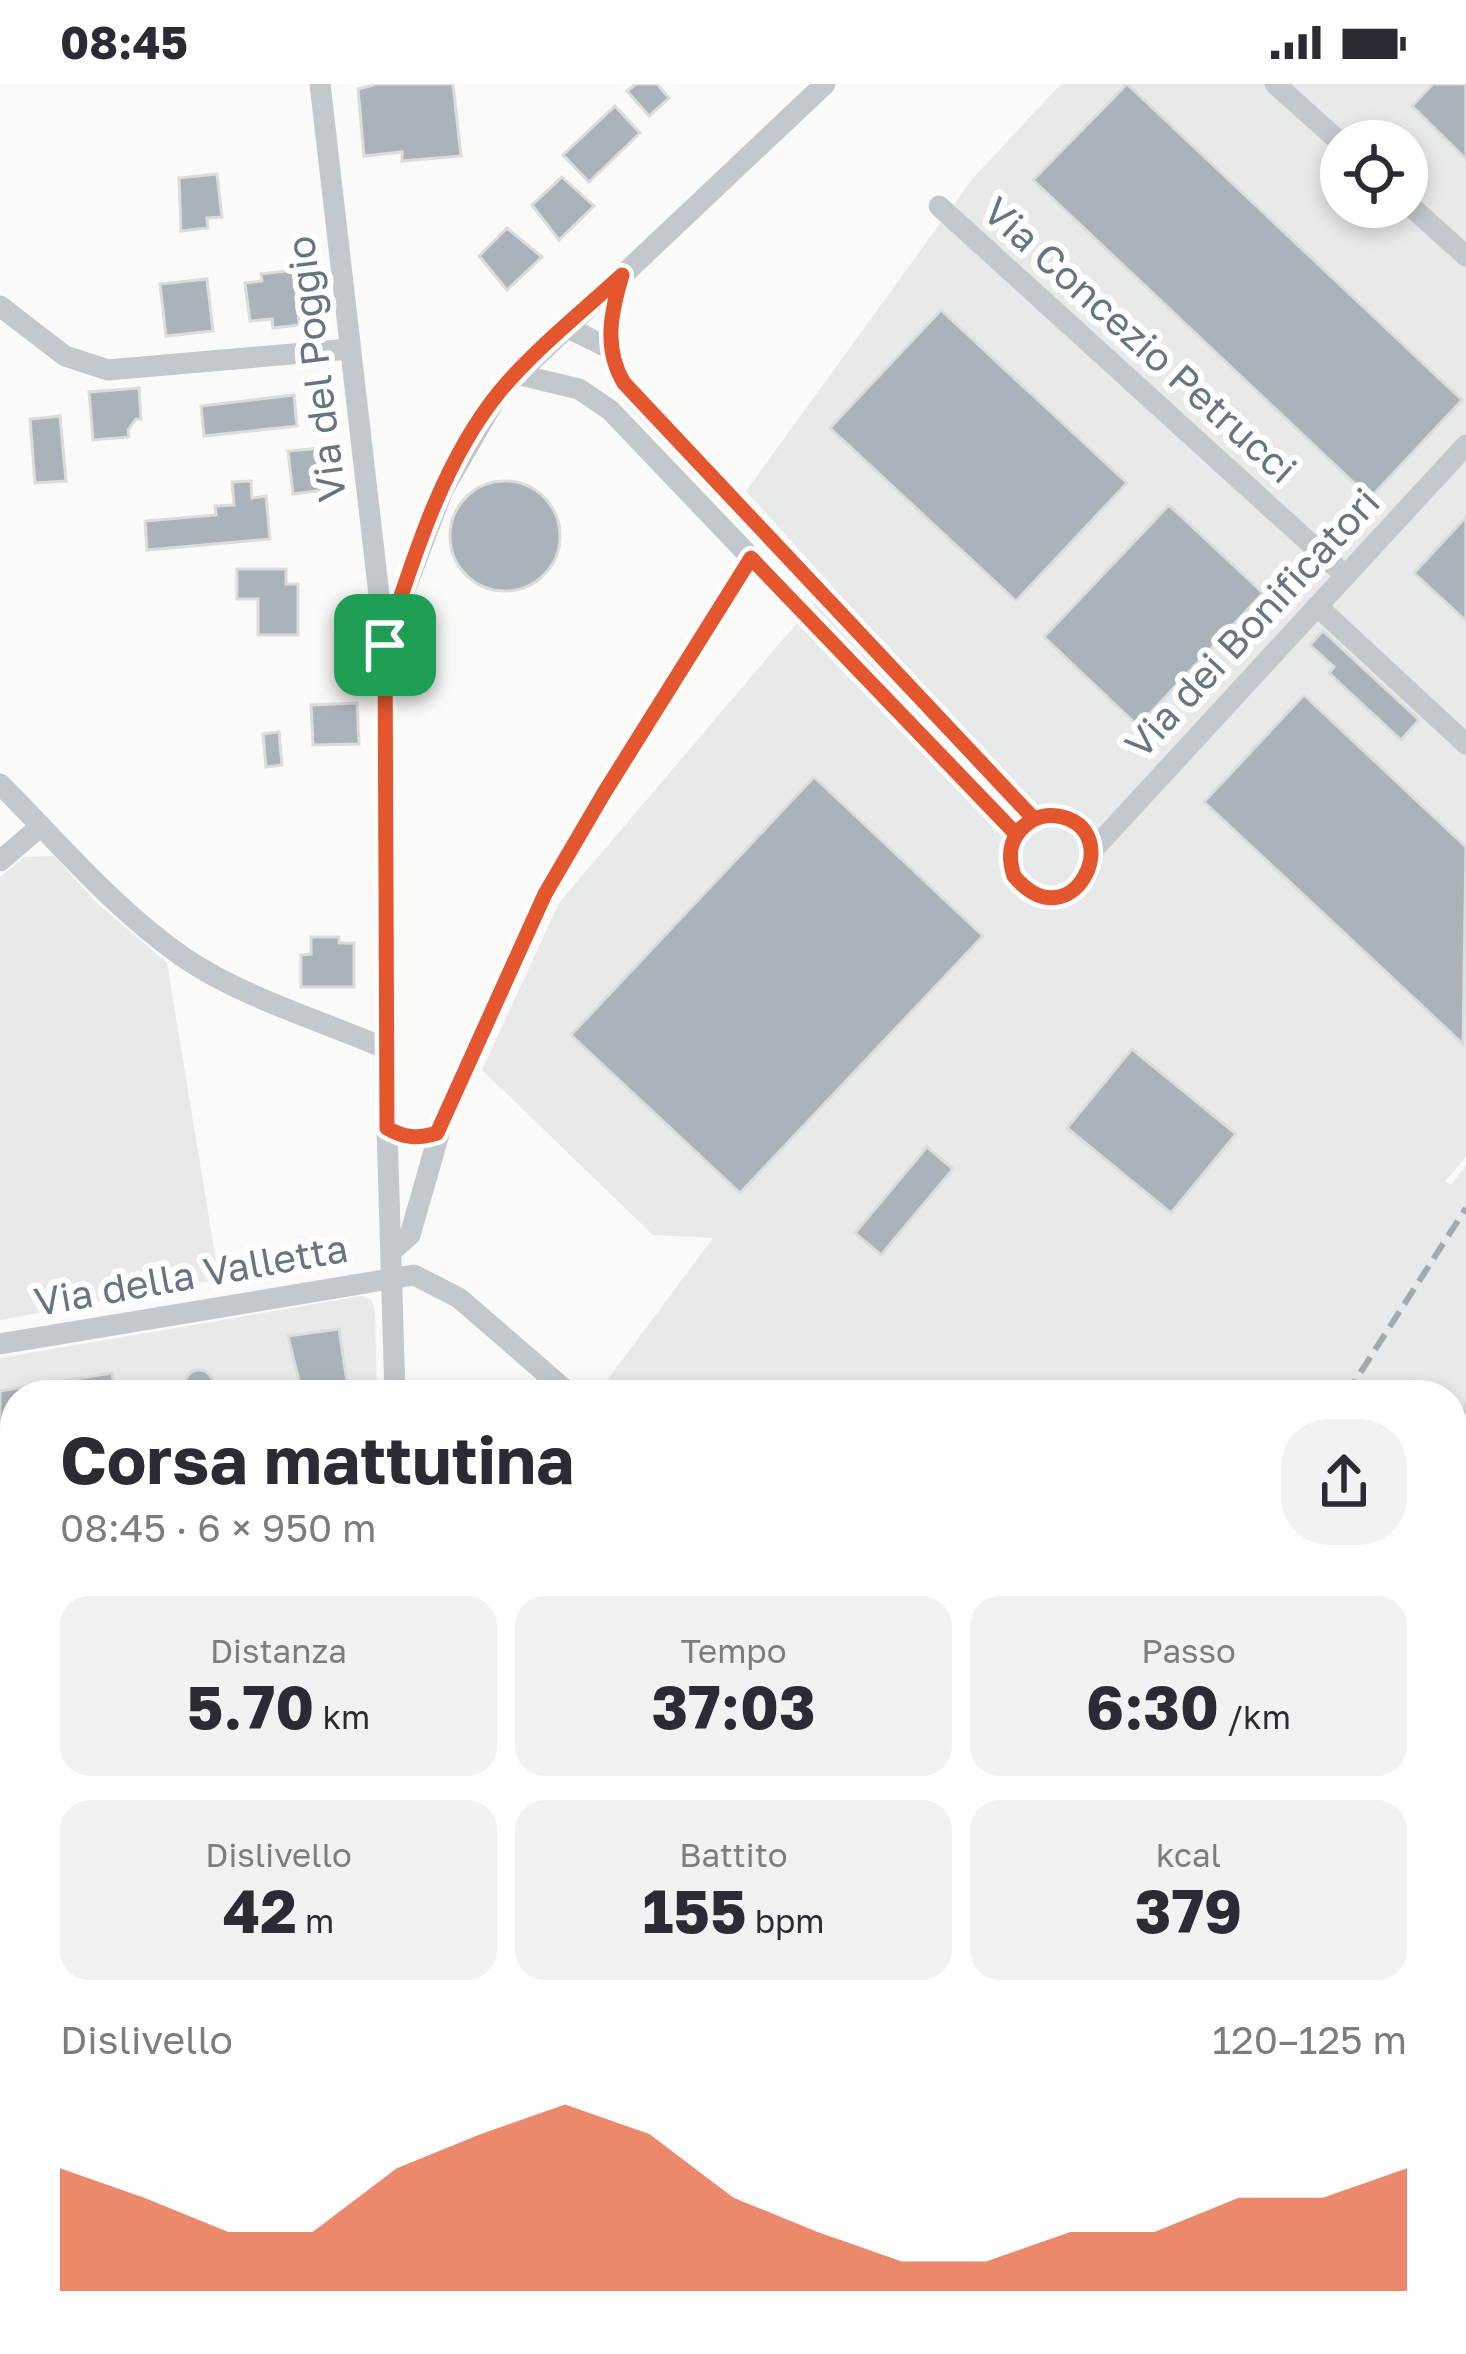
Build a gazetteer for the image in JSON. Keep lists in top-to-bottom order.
{
  "streets": {
    "street": [
      "Via Concezio Petrucci",
      "Via del Poggio",
      "Via dei Bonificatori",
      "Via della Valletta"
    ]
  },
  "crossings": [
    ["Via Concezio Petrucci", "Via dei Bonificatori"]
  ],
  "page": {
    "status": "08:45",
    "heading": ["Corsa mattutina", "08:45 · 6 × 950 m"],
    "stats": [
      ["Distanza", "5.70 km"],
      ["Tempo", "37:03"],
      ["Passo", "6:30 /km"],
      ["Dislivello", "42 m"],
      ["Battito", "155 bpm"],
      ["kcal", "379"]
    ],
    "chart": ["Dislivello", "120–125 m"]
  }
}
